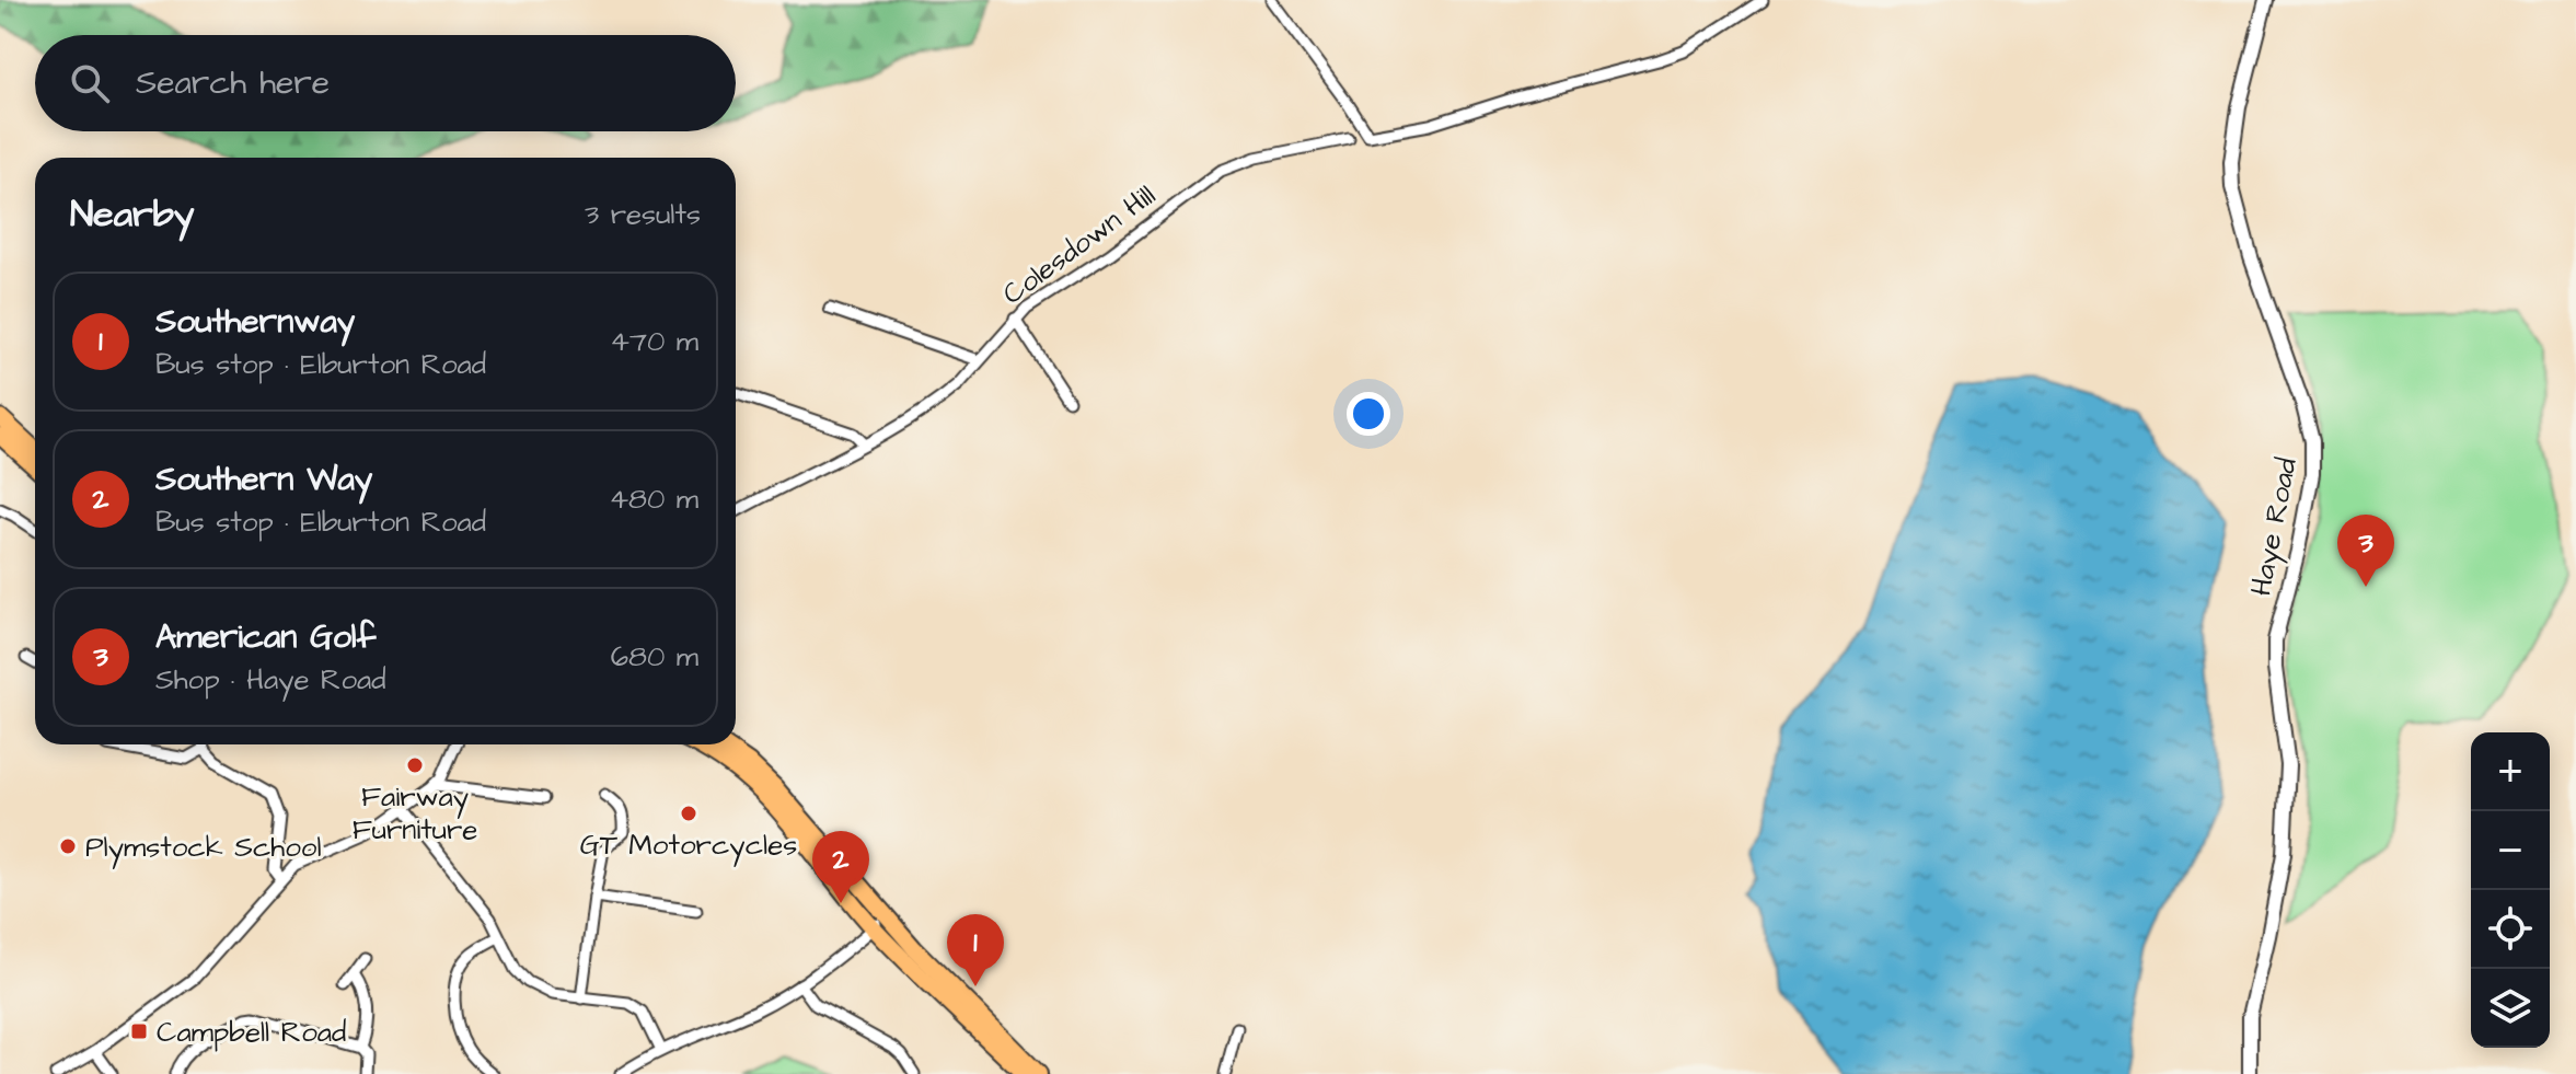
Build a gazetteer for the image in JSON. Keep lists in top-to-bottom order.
{
  "streets": {
    "street": ["Colesdown Hill", "Haye Road"]
  },
  "places": {
    "other": ["Fairway Furniture", "GT Motorcycles", "Plymstock School"],
    "transit": ["Campbell Road"]
  },
  "page": {
    "search": "Search here",
    "heading": ["Nearby", "3 results"],
    "list": [
      {
        "mark": "1",
        "name": "Southernway",
        "note": "Bus stop · Elburton Road",
        "value": "470 m"
      },
      {
        "mark": "2",
        "name": "Southern Way",
        "note": "Bus stop · Elburton Road",
        "value": "480 m"
      },
      {
        "mark": "3",
        "name": "American Golf",
        "note": "Shop · Haye Road",
        "value": "680 m"
      }
    ],
    "pins": ["3", "2", "1"],
    "map_buttons": ["+", "−"]
  }
}
